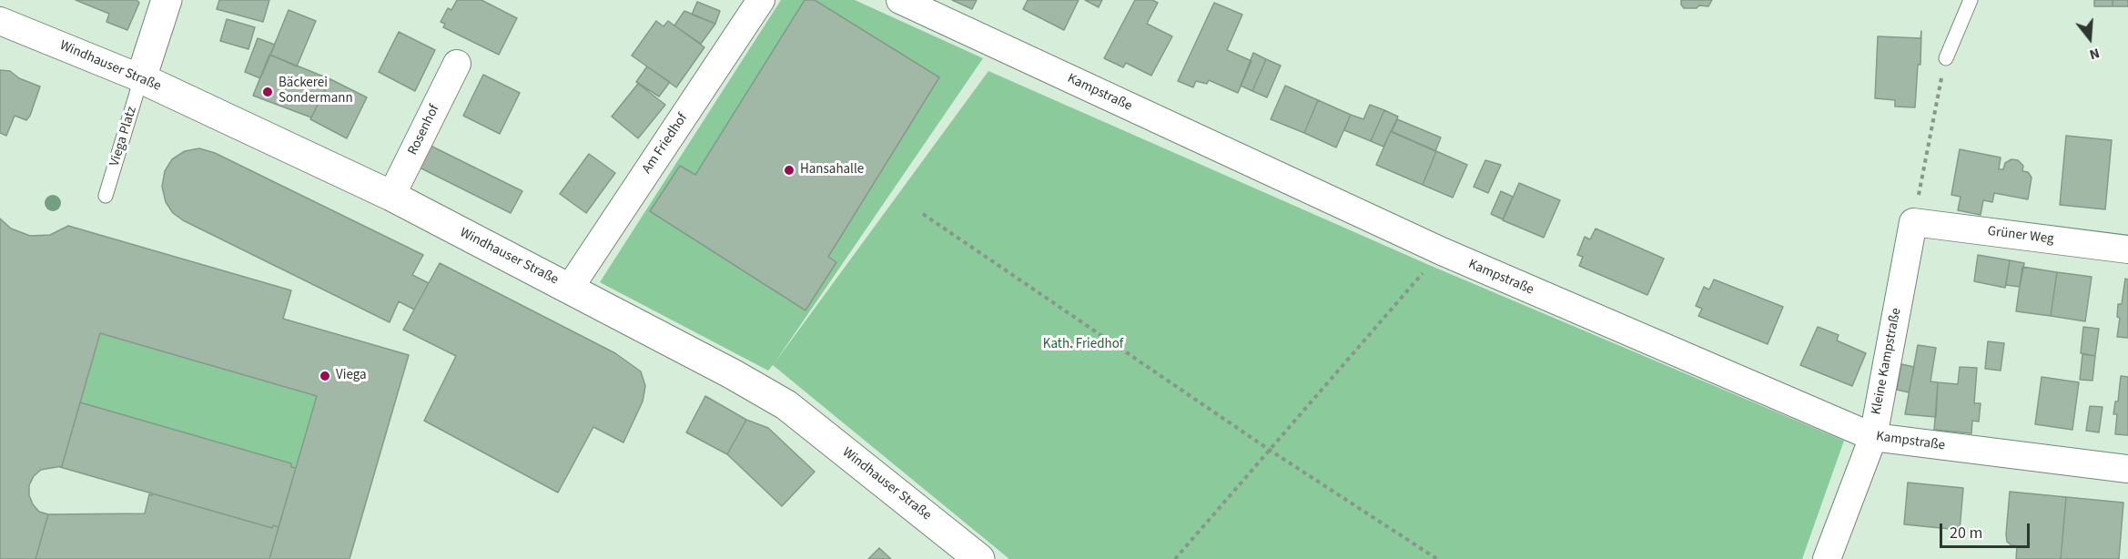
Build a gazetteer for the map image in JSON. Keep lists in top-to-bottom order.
{
  "streets": {
    "main road": ["Windhauser Straße"],
    "street": [
      "Kampstraße",
      "Rosenhof",
      "Am Friedhof",
      "Grüner Weg",
      "Kleine Kampstraße"
    ],
    "lane": ["Viega Platz"]
  },
  "crossings": [
    ["Windhauser Straße", "Rosenhof"],
    ["Windhauser Straße", "Viega Platz"],
    ["Windhauser Straße", "Am Friedhof"],
    ["Kampstraße", "Kleine Kampstraße"],
    ["Grüner Weg", "Kleine Kampstraße"]
  ],
  "parks": ["Kath. Friedhof"],
  "places": ["Bäckerei Sondermann", "Hansahalle", "Viega"],
  "scale_bar": "20 m",
  "north": "bottom"
}
